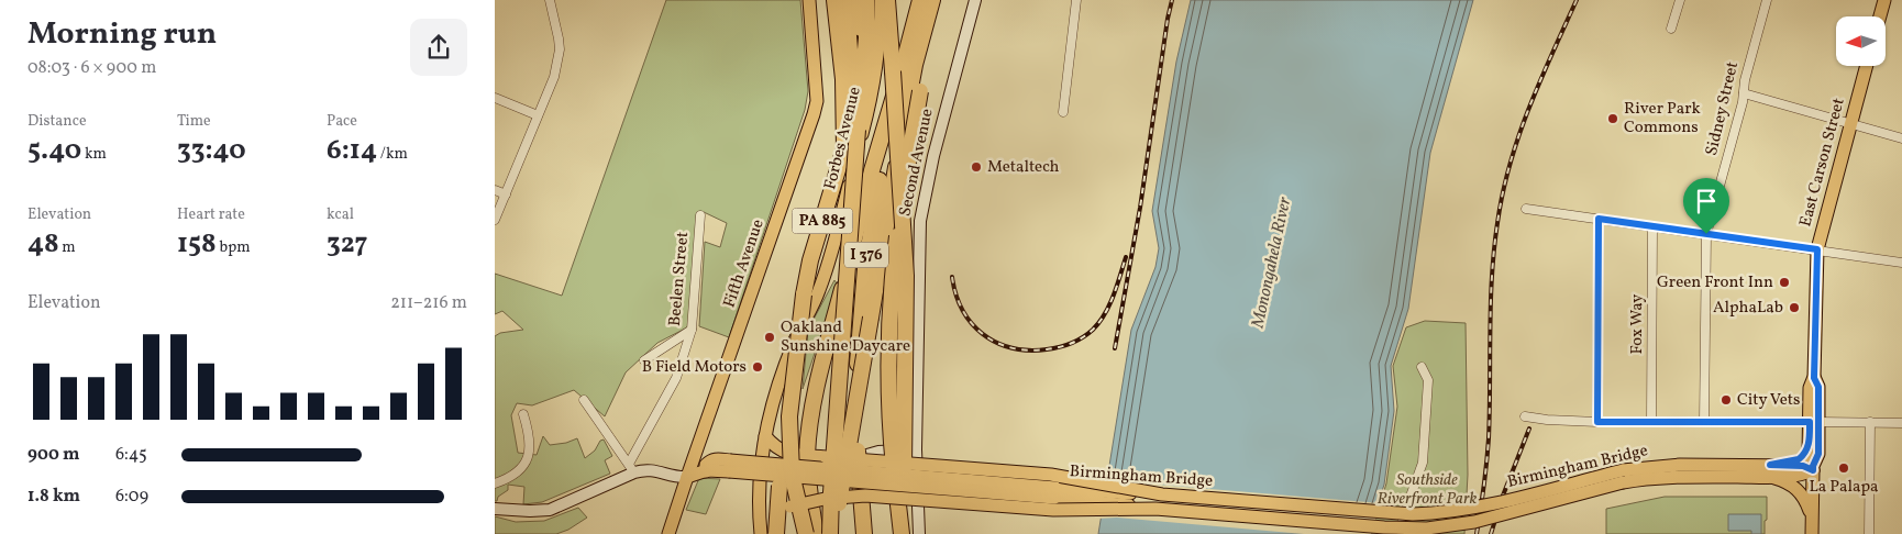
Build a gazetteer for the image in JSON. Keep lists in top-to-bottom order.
{
  "streets": {
    "highway": ["PA 885", "I 376"],
    "main road": [
      "Forbes Avenue",
      "Second Avenue",
      "East Carson Street",
      "Fifth Avenue",
      "Birmingham Bridge"
    ],
    "street": ["Sidney Street", "Beelen Street", "Fox Way"]
  },
  "crossings": [
    ["East Carson Street", "Birmingham Bridge"],
    ["Fifth Avenue", "Birmingham Bridge"]
  ],
  "water": ["Monongahela River"],
  "parks": ["Southside Riverfront Park"],
  "places": [
    "River Park Commons",
    "Metaltech",
    "Green Front Inn",
    "AlphaLab",
    "Oakland Sunshine Daycare",
    "B Field Motors",
    "City Vets",
    "La Palapa"
  ],
  "north": "left",
  "page": {
    "heading": ["Morning run", "08:03 · 6 × 900 m"],
    "stats": [
      ["Distance", "5.40 km"],
      ["Time", "33:40"],
      ["Pace", "6:14 /km"],
      ["Elevation", "48 m"],
      ["Heart rate", "158 bpm"],
      ["kcal", "327"]
    ],
    "chart": ["Elevation", "211–216 m"],
    "list": [
      {
        "name": "900 m",
        "note": "6:45"
      },
      {
        "name": "1.8 km",
        "note": "6:09"
      }
    ]
  }
}
